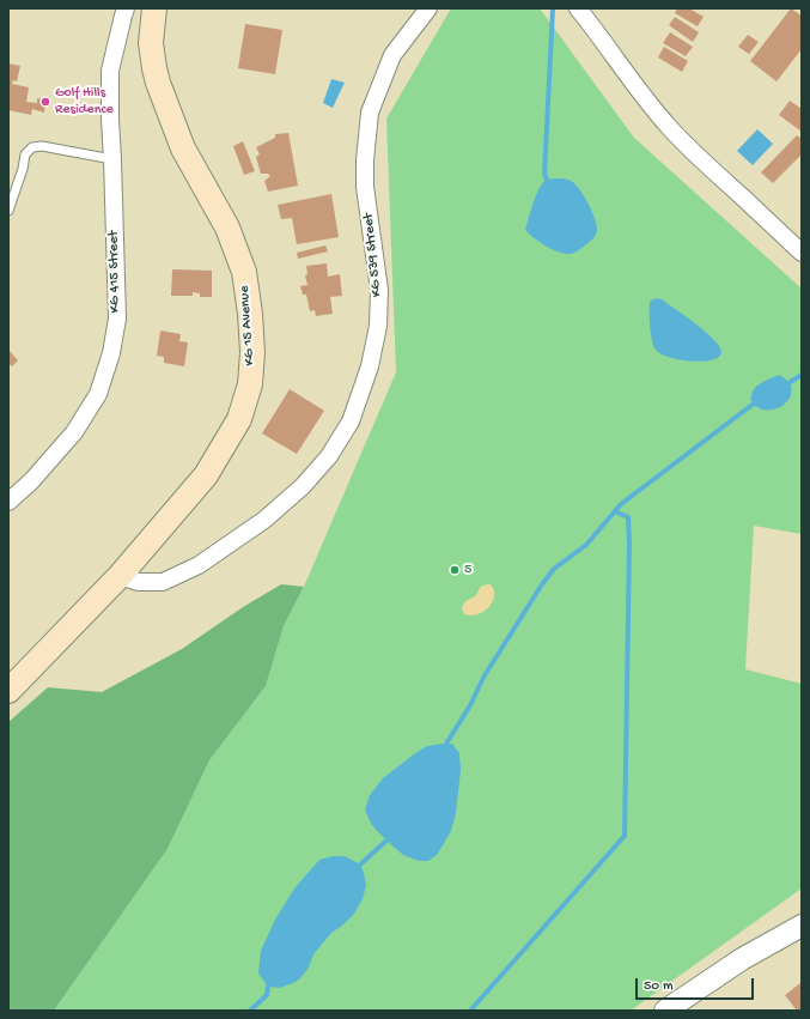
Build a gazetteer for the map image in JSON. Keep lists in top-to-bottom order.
{
  "streets": {
    "main road": ["KG 15 Avenue"],
    "street": ["KG 539 Street", "KG 415 Street"]
  },
  "crossings": [
    ["KG 539 Street", "KG 15 Avenue"]
  ],
  "places": ["Golf Hills Residence", "5"],
  "scale_bar": "50 m"
}
